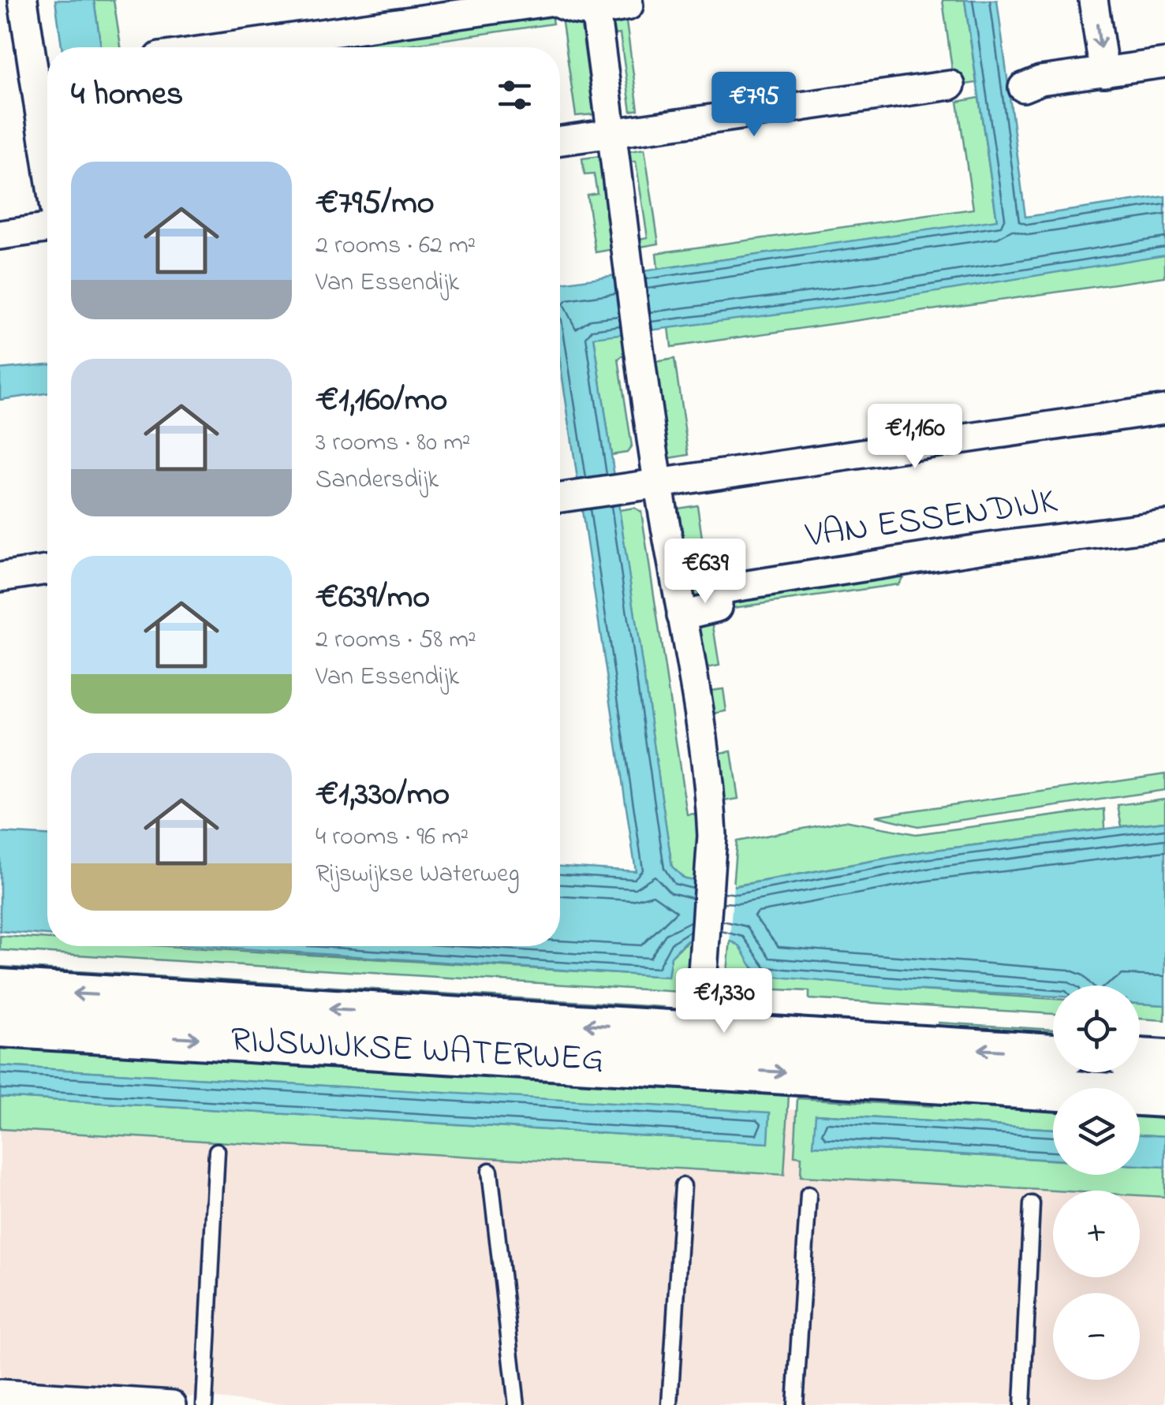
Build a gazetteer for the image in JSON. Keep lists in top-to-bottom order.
{
  "streets": {
    "main road": ["RIJSWIJKSE WATERWEG"],
    "street": ["VAN ESSENDIJK"]
  },
  "page": {
    "heading": "4 homes",
    "price": [
      "€795",
      "€1,160",
      "€639",
      "€1,330"
    ],
    "list": [
      {
        "name": "€795/mo",
        "note": "2 rooms · 62 m² · Van Essendijk"
      },
      {
        "name": "€1,160/mo",
        "note": "3 rooms · 80 m² · Sandersdijk"
      },
      {
        "name": "€639/mo",
        "note": "2 rooms · 58 m² · Van Essendijk"
      },
      {
        "name": "€1,330/mo",
        "note": "4 rooms · 96 m² · Rijswijkse Waterweg"
      }
    ],
    "map_buttons": ["+", "−"]
  }
}
